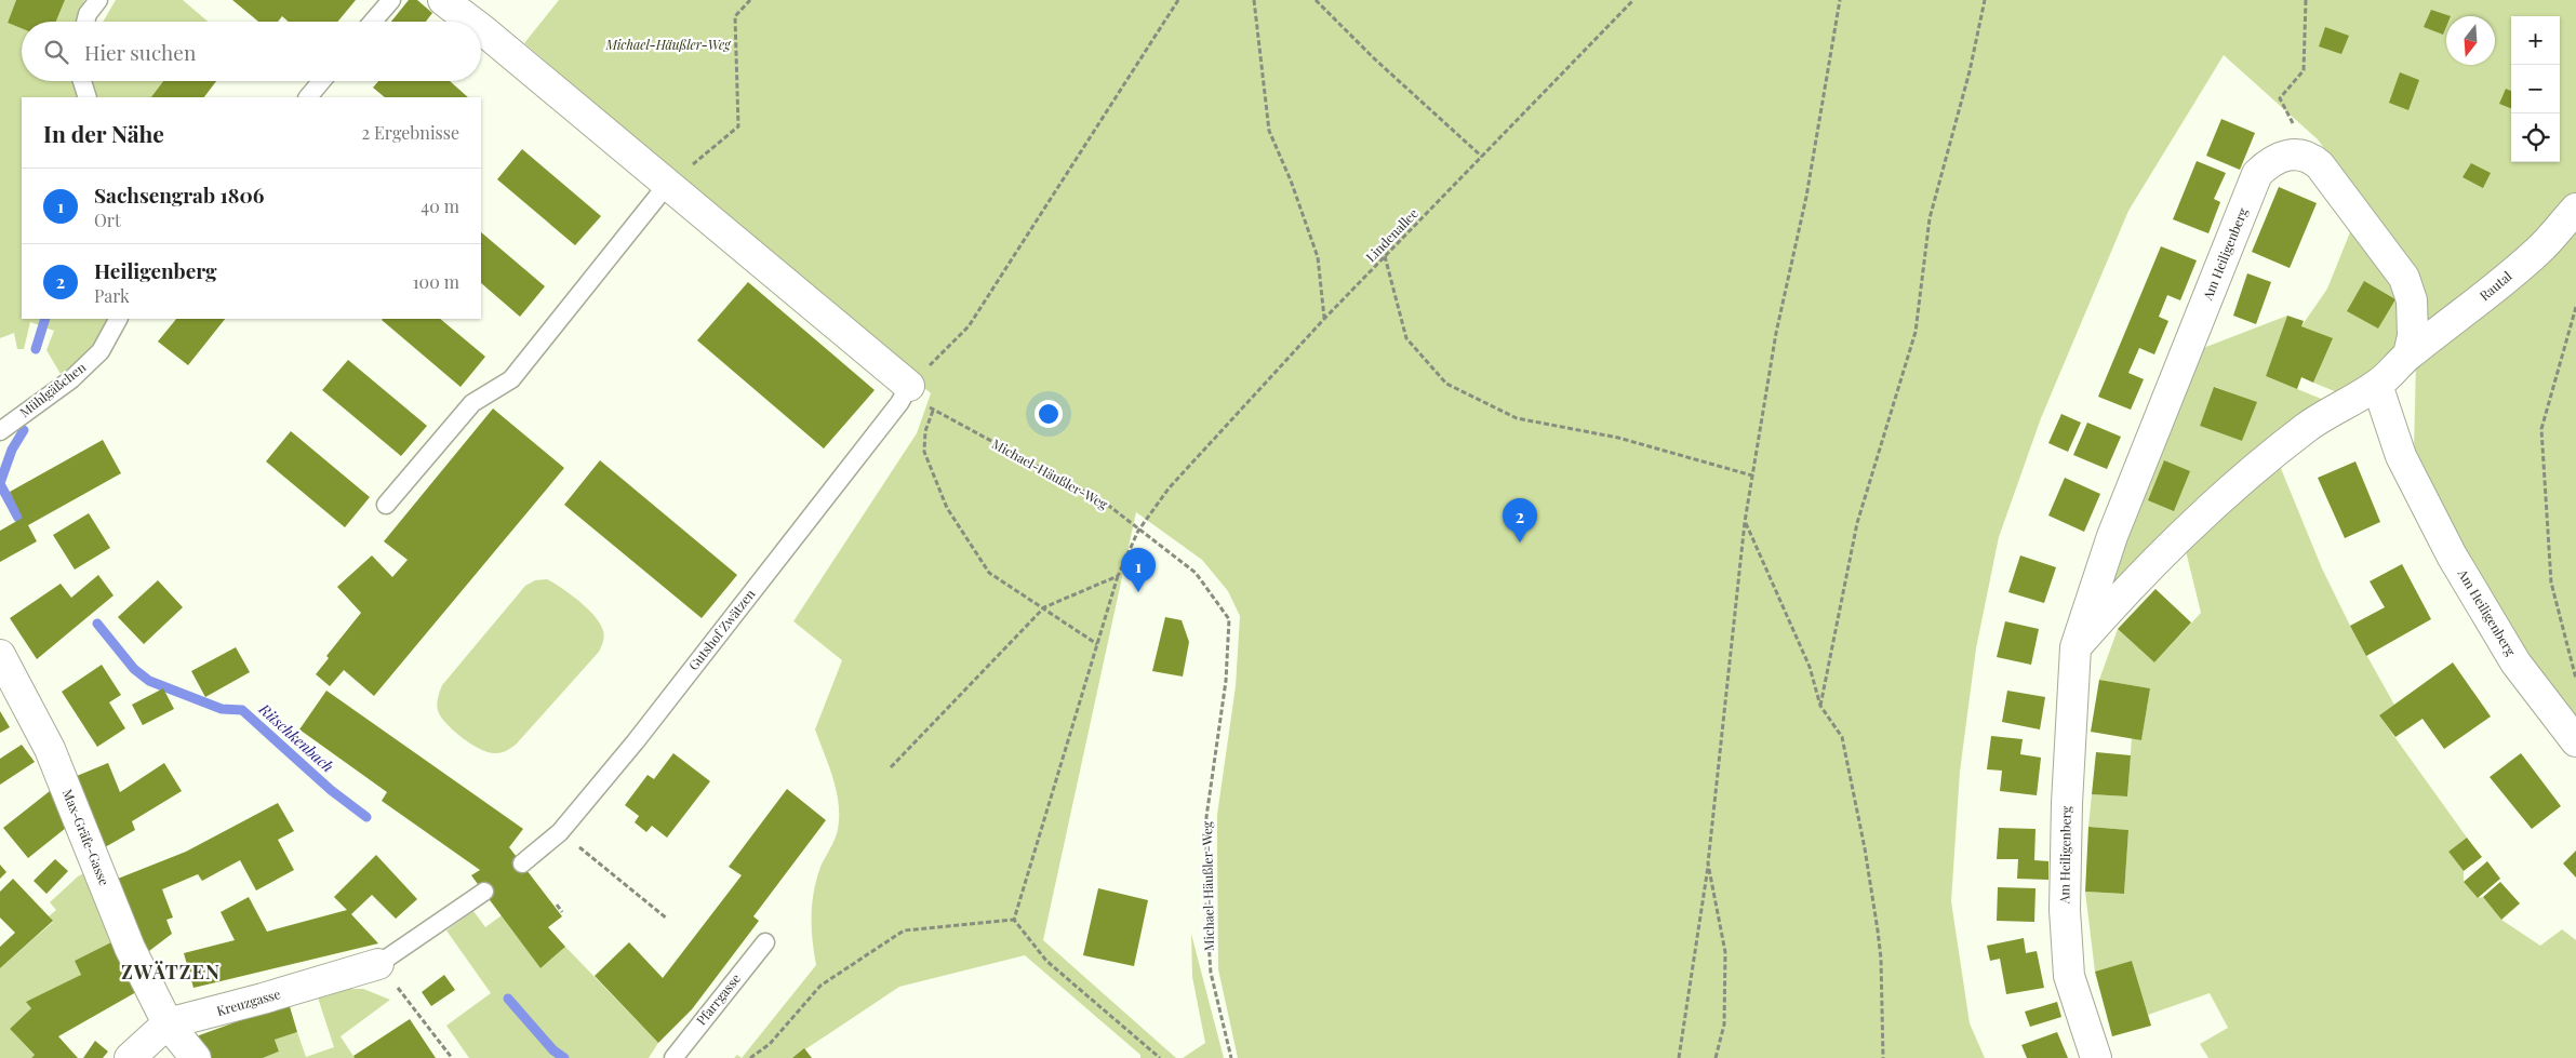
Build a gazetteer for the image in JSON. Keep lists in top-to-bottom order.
{
  "streets": {
    "street": [
      "Am Heiligenberg",
      "Rautal",
      "Max-Gräfe-Gasse",
      "Kreuzgasse"
    ],
    "lane": ["Mühlgäßchen", "Gutshof Zwätzen", "Pfarrgasse"],
    "path": ["Lindenallee", "Michael-Häußler-Weg"]
  },
  "crossings": [
    ["Lindenallee", "Michael-Häußler-Weg"],
    ["Michael-Häußler-Weg", "Gutshof Zwätzen"],
    ["Max-Gräfe-Gasse", "Kreuzgasse"]
  ],
  "districts": ["ZWÄTZEN"],
  "water": ["Ritschkenbach"],
  "parks": ["Michael-Häußler-Weg"],
  "north": "bottom",
  "page": {
    "map_buttons": ["+", "−"],
    "search": "Hier suchen",
    "heading": ["In der Nähe", "2 Ergebnisse"],
    "list": [
      {
        "mark": "1",
        "name": "Sachsengrab 1806",
        "note": "Ort",
        "value": "40 m"
      },
      {
        "mark": "2",
        "name": "Heiligenberg",
        "note": "Park",
        "value": "100 m"
      }
    ],
    "pins": ["2", "1"]
  }
}
